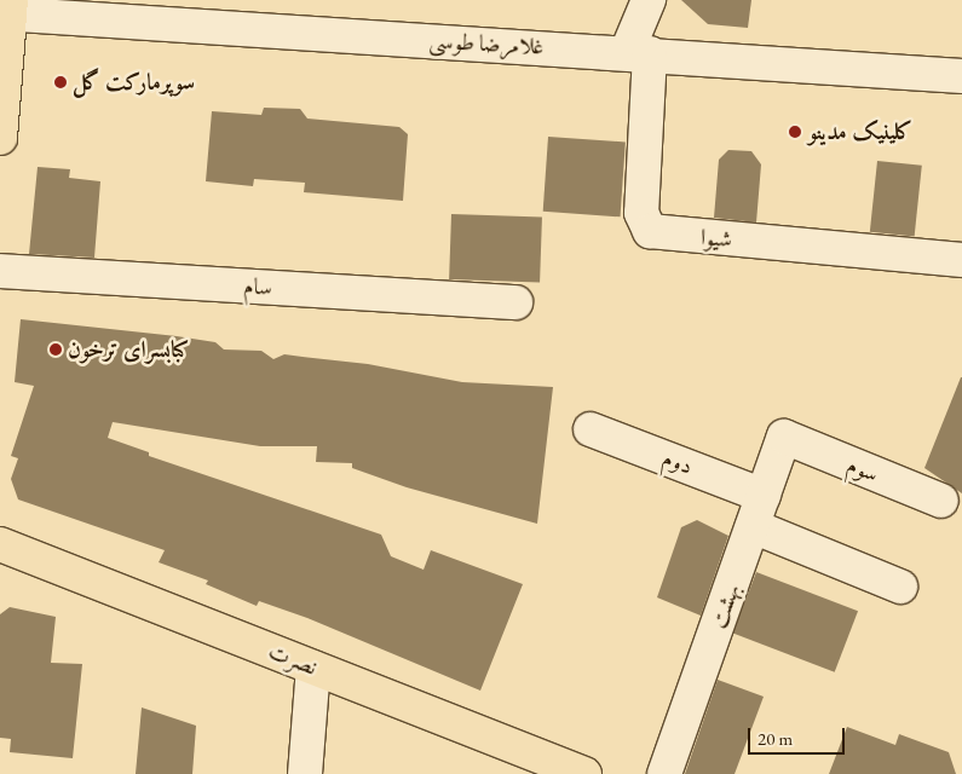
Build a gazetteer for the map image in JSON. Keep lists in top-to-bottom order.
{
  "streets": {
    "main road": ["نصرت"],
    "street": [
      "غلامرضا طوسی",
      "شیوا",
      "سام",
      "دوم",
      "سوم",
      "بهشت"
    ]
  },
  "crossings": [
    ["غلامرضا طوسی", "شیوا"],
    ["دوم", "بهشت"],
    ["سوم", "بهشت"]
  ],
  "places": ["سوپرمارکت گل", "کلینیک مدینو", "کبابسرای ترخون"],
  "scale_bar": "20 m"
}
